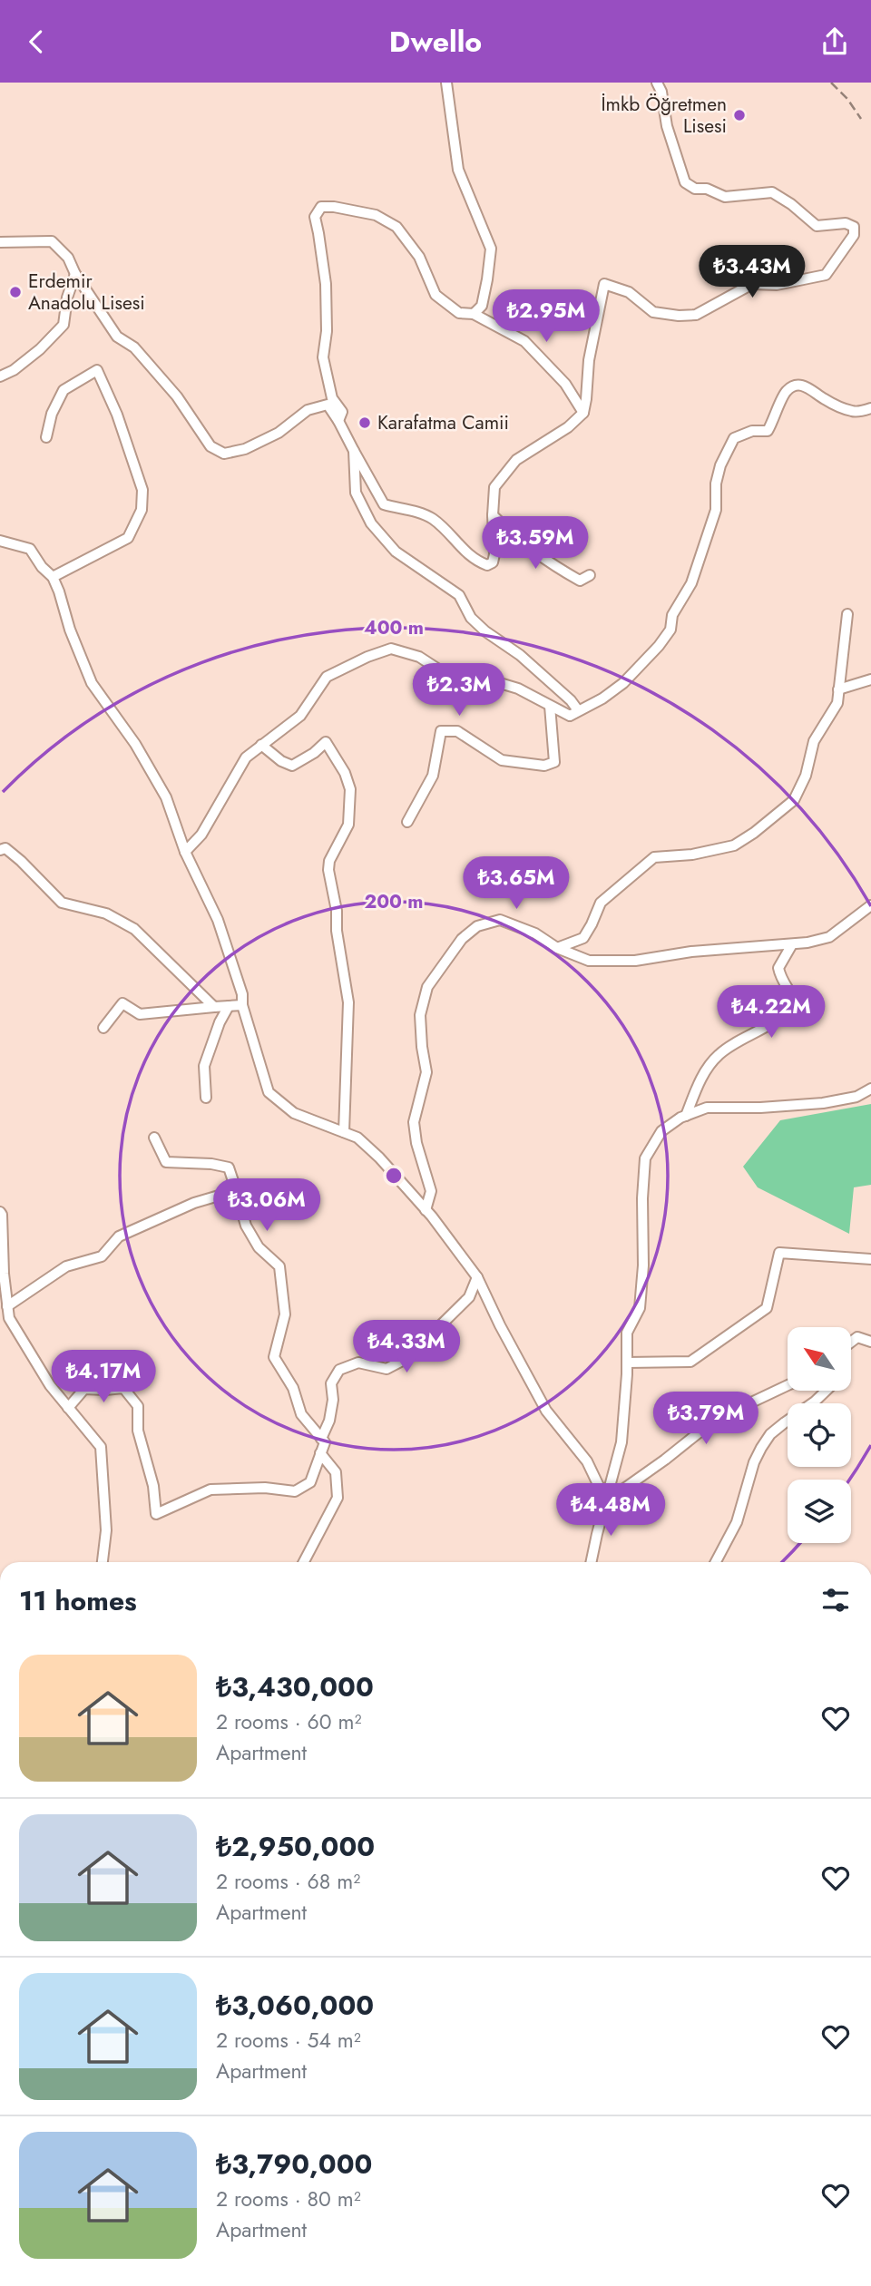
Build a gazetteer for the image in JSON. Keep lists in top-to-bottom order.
{
  "places": ["İmkb Öğretmen Lisesi", "Erdemir Anadolu Lisesi", "Karafatma Camii"],
  "north": "top left",
  "page": {
    "header": "Dwello",
    "price": [
      "₺3.43M",
      "₺2.95M",
      "₺3.59M",
      "₺2.3M",
      "₺3.65M",
      "₺4.22M",
      "₺3.06M",
      "₺4.33M",
      "₺4.17M",
      "₺3.79M",
      "₺4.48M"
    ],
    "heading": "11 homes",
    "list": [
      {
        "name": "₺3,430,000",
        "note": "2 rooms · 60 m² · Apartment"
      },
      {
        "name": "₺2,950,000",
        "note": "2 rooms · 68 m² · Apartment"
      },
      {
        "name": "₺3,060,000",
        "note": "2 rooms · 54 m² · Apartment"
      },
      {
        "name": "₺3,790,000",
        "note": "2 rooms · 80 m² · Apartment"
      }
    ]
  },
  "rings": ["400 m", "200 m"]
}
